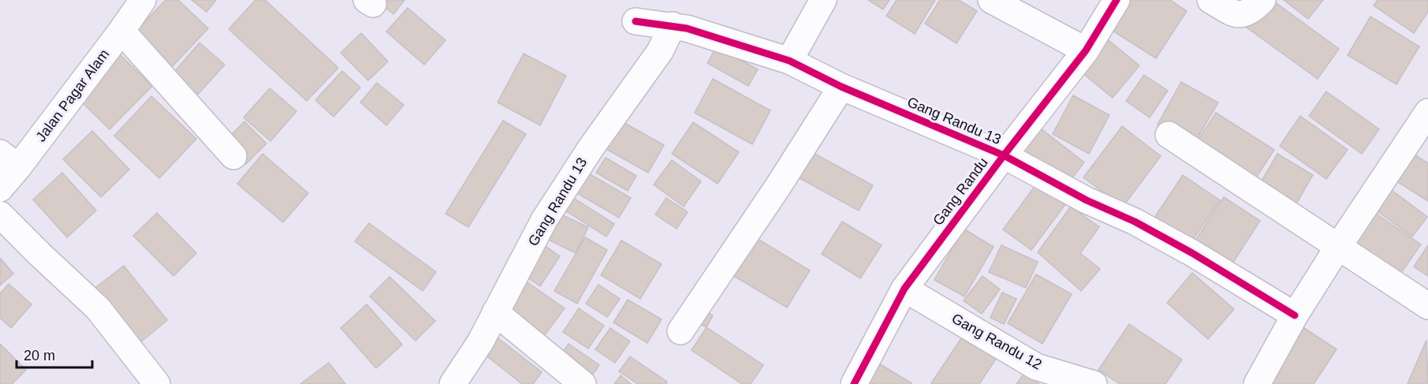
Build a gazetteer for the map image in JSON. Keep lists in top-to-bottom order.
{
  "streets": {
    "street": [
      "Jalan Pagar Alam",
      "Gang Randu 13",
      "Gang Randu",
      "Gang Randu 12"
    ]
  },
  "crossings": [
    ["Gang Randu 13", "Gang Randu"],
    ["Gang Randu", "Gang Randu 12"]
  ],
  "scale_bar": "20 m"
}
